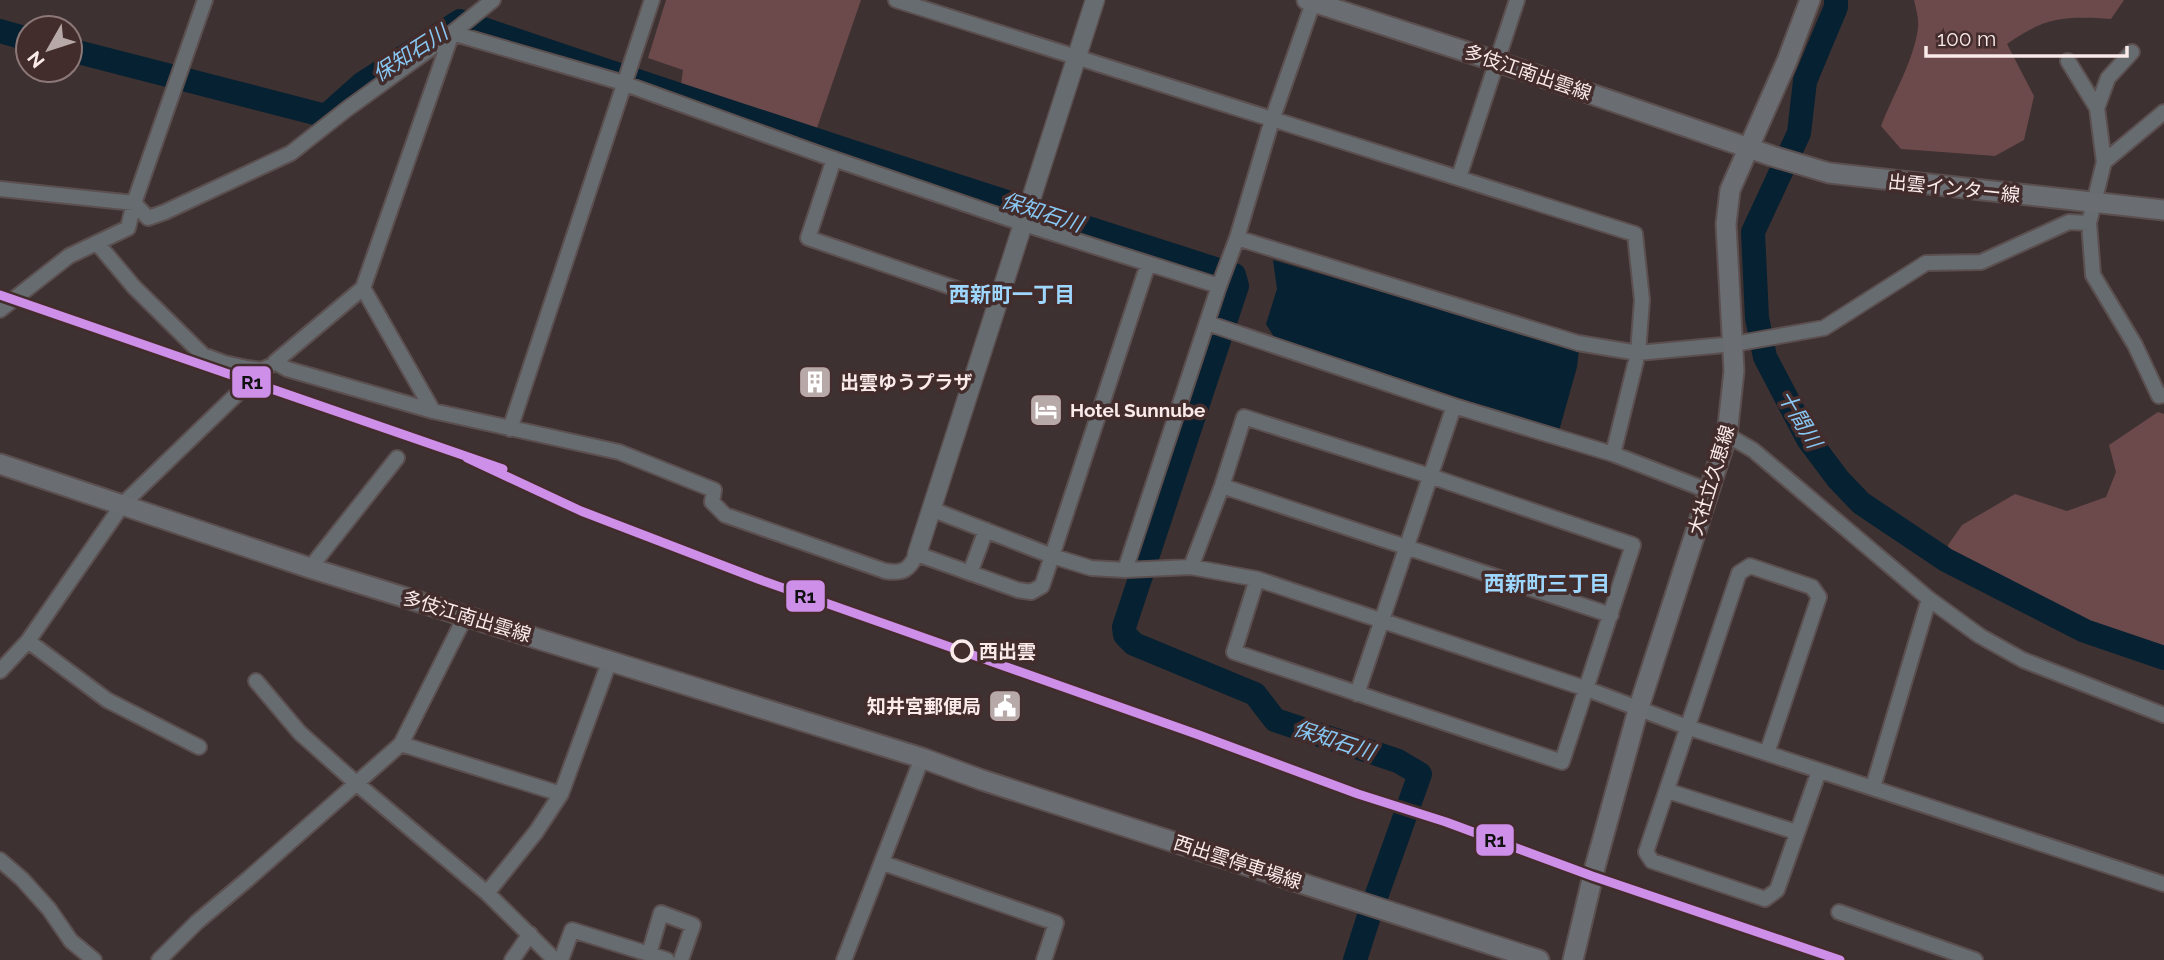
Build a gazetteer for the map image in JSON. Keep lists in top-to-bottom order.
{
  "streets": {
    "main road": [
      "多伎江南出雲線",
      "出雲インター線",
      "大社立久恵線",
      "西出雲停車場線"
    ]
  },
  "crossings": [
    ["多伎江南出雲線", "出雲インター線"],
    ["多伎江南出雲線", "大社立久恵線"],
    ["多伎江南出雲線", "西出雲停車場線"],
    ["出雲インター線", "大社立久恵線"]
  ],
  "districts": ["西新町一丁目", "西新町三丁目"],
  "water": ["保知石川", "十間川"],
  "places": {
    "building": ["出雲ゆうプラザ"],
    "hotel": ["Hotel Sunnube"],
    "other": ["西出雲"],
    "public building": ["知井宮郵便局"]
  },
  "lines": ["transit line R1"],
  "scale_bar": "100 m",
  "north": "bottom left"
}
